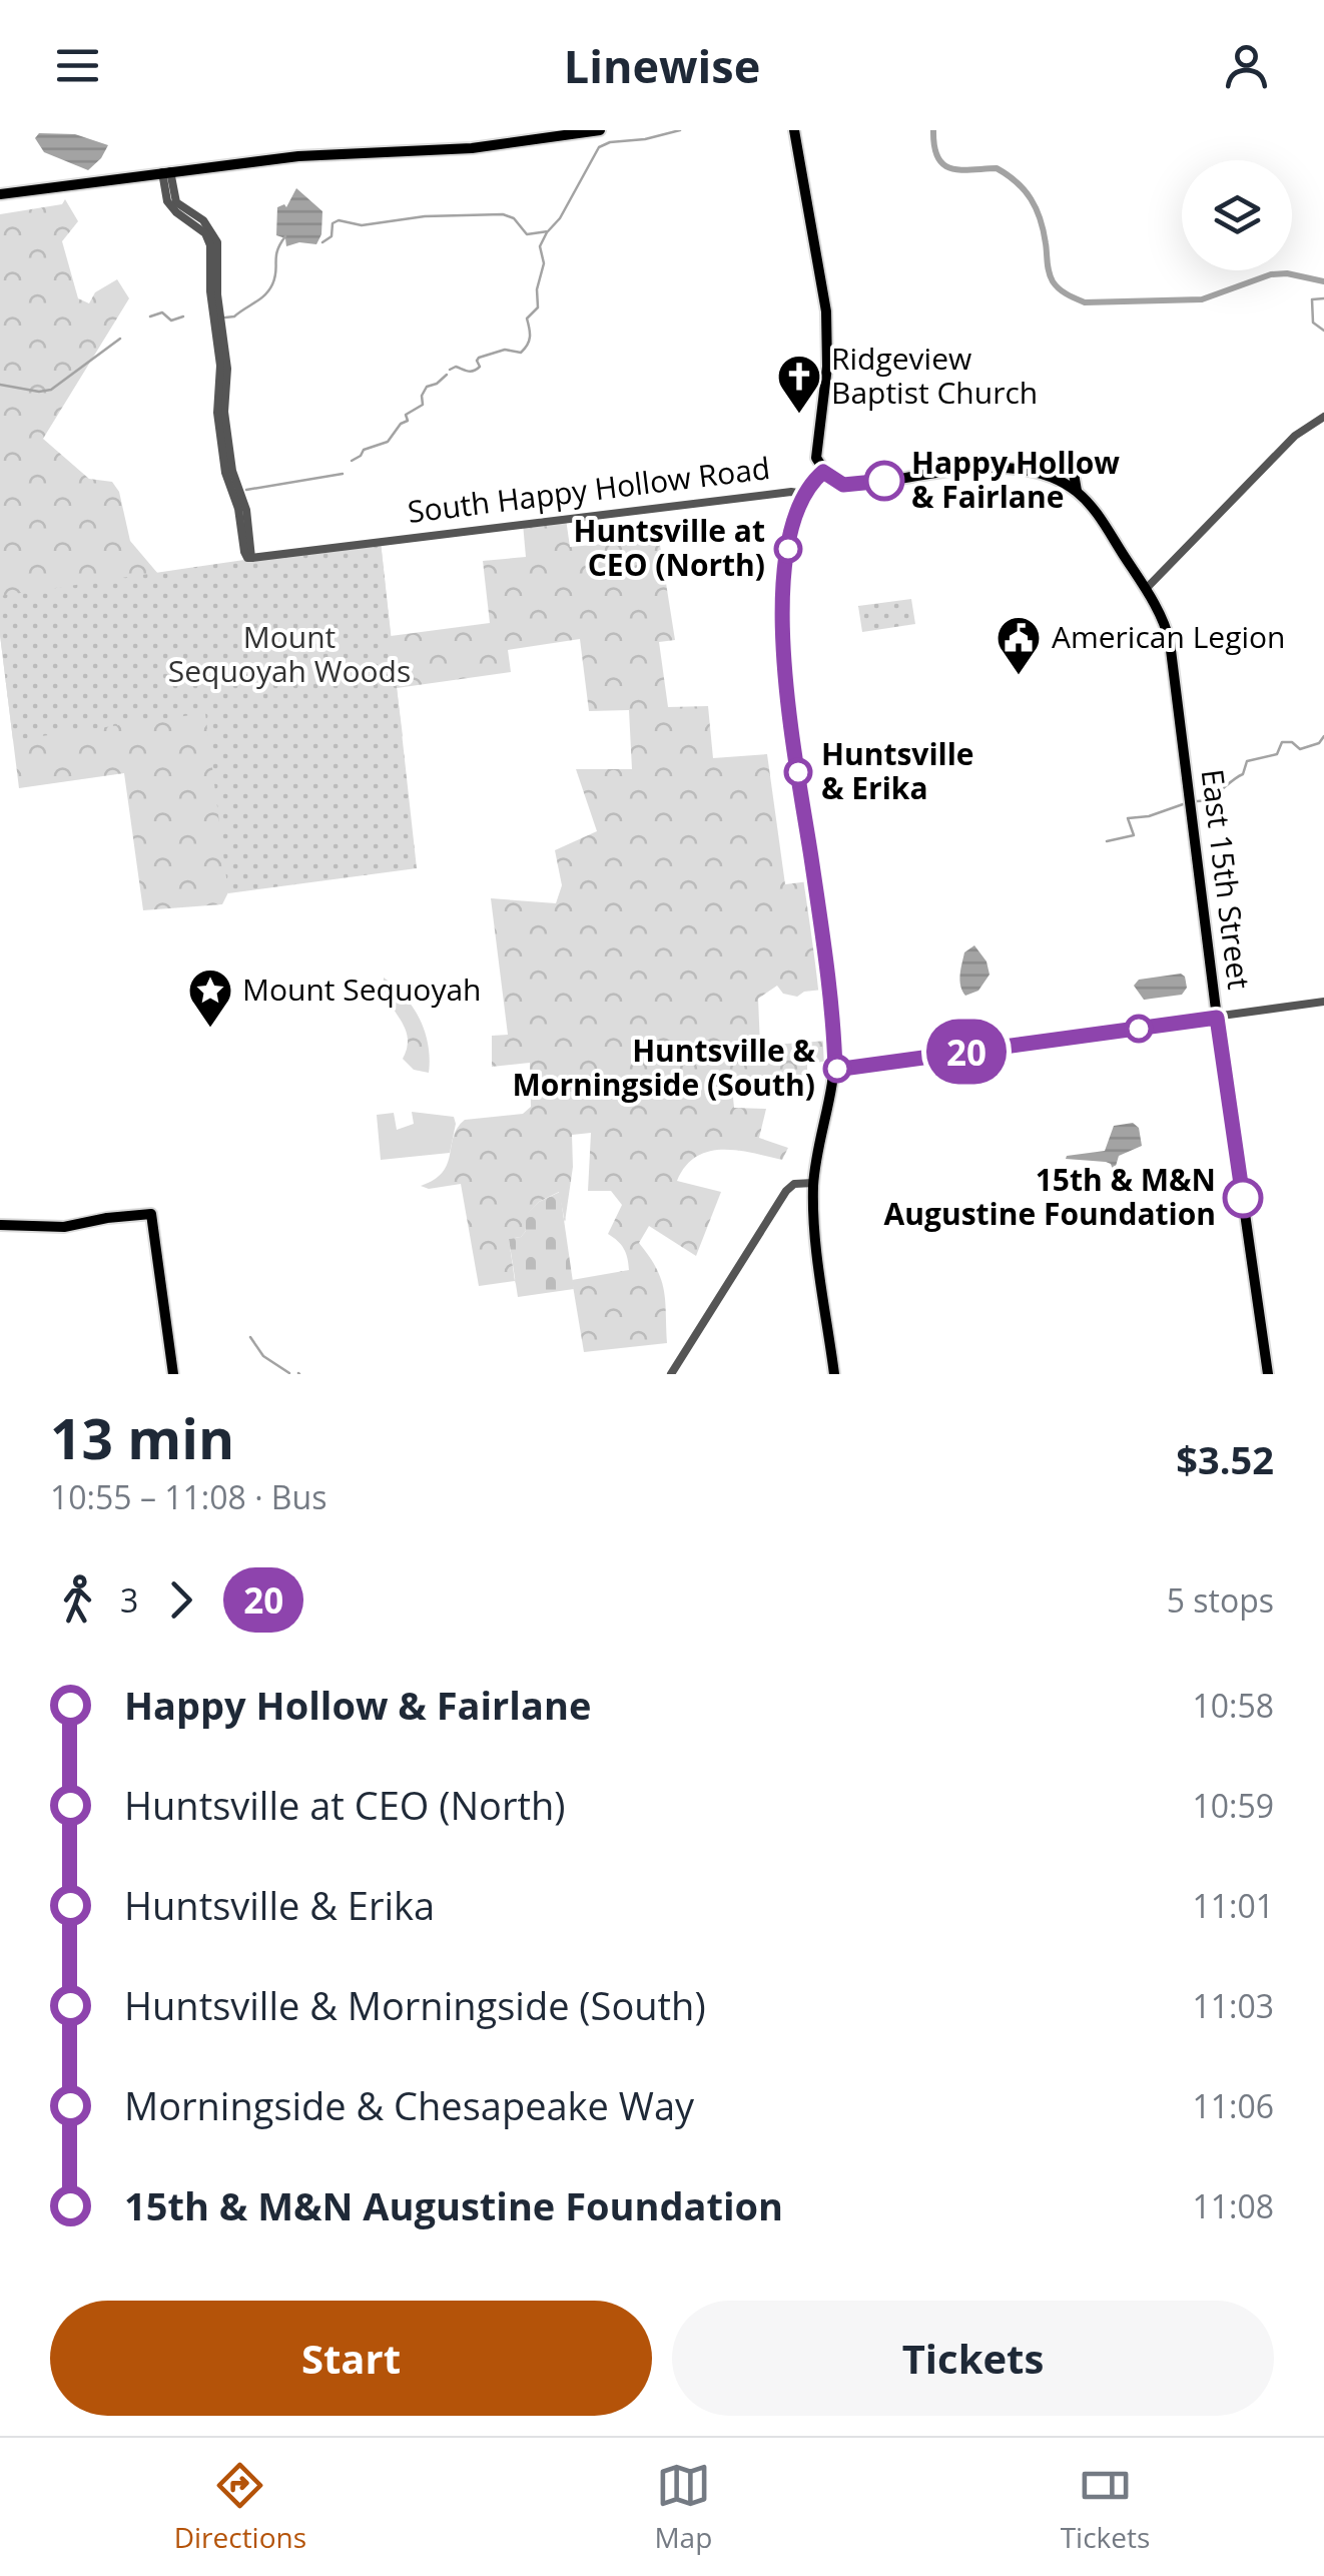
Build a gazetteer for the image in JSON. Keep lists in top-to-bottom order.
{
  "streets": {
    "main road": ["East 15th Street"],
    "street": ["South Happy Hollow Road"]
  },
  "parks": ["Mount Sequoyah Woods"],
  "places": {
    "church": ["Ridgeview Baptist Church"],
    "other": [
      "Happy Hollow & Fairlane",
      "Huntsville at CEO (North)",
      "Huntsville & Erika",
      "Huntsville & Morningside (South)",
      "15th & M&N Augustine Foundation"
    ],
    "public building": ["American Legion"],
    "place": ["Mount Sequoyah"]
  },
  "lines": ["bus line 20"],
  "page": {
    "header": "Linewise",
    "on_map": "20",
    "heading": ["13 min", "10:55 – 11:08 · Bus", "$3.52"],
    "legs": ["3", "20", "5 stops"],
    "list": [
      {
        "name": "Happy Hollow & Fairlane",
        "value": "10:58"
      },
      {
        "name": "Huntsville at CEO (North)",
        "value": "10:59"
      },
      {
        "name": "Huntsville & Erika",
        "value": "11:01"
      },
      {
        "name": "Huntsville & Morningside (South)",
        "value": "11:03"
      },
      {
        "name": "Morningside & Chesapeake Way",
        "value": "11:06"
      },
      {
        "name": "15th & M&N Augustine Foundation",
        "value": "11:08"
      }
    ],
    "buttons": ["Start", "Tickets"],
    "tabs": ["Directions", "Map", "Tickets"]
  }
}
